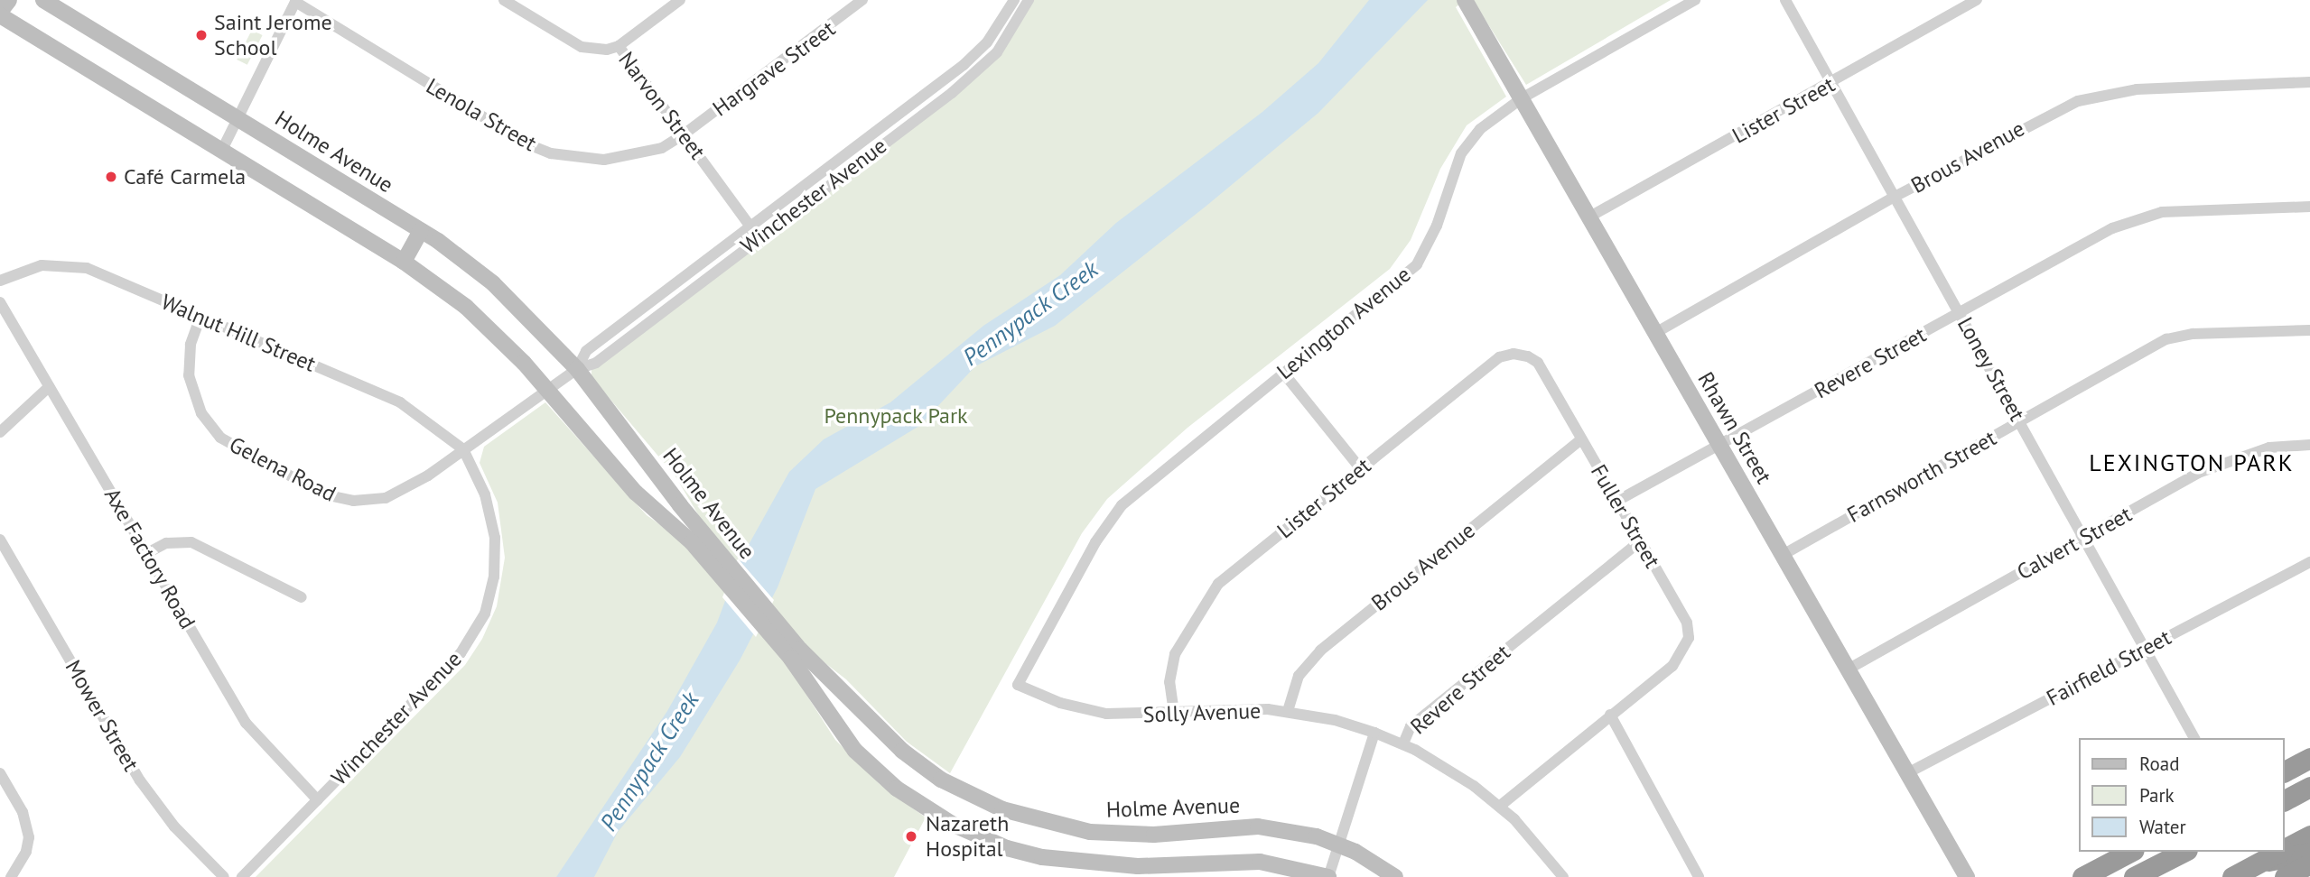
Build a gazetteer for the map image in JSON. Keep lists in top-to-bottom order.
{
  "streets": {
    "main road": ["Holme Avenue", "Rhawn Street"],
    "street": [
      "Hargrave Street",
      "Narvon Street",
      "Lister Street",
      "Lenola Street",
      "Brous Avenue",
      "Winchester Avenue",
      "Lexington Avenue",
      "Walnut Hill Street",
      "Revere Street",
      "Loney Street",
      "Gelena Road",
      "Farnsworth Street",
      "Fuller Street",
      "Calvert Street",
      "Axe Factory Road",
      "Fairfield Street",
      "Solly Avenue",
      "Mower Street"
    ]
  },
  "crossings": [
    ["Hargrave Street", "Narvon Street"],
    ["Hargrave Street", "Lenola Street"],
    ["Narvon Street", "Lenola Street"],
    ["Narvon Street", "Winchester Avenue"],
    ["Lister Street", "Loney Street"],
    ["Lister Street", "Rhawn Street"],
    ["Lister Street", "Fuller Street"],
    ["Lister Street", "Solly Avenue"],
    ["Holme Avenue", "Winchester Avenue"],
    ["Brous Avenue", "Loney Street"],
    ["Brous Avenue", "Rhawn Street"],
    ["Brous Avenue", "Fuller Street"],
    ["Brous Avenue", "Solly Avenue"],
    ["Winchester Avenue", "Walnut Hill Street"],
    ["Winchester Avenue", "Gelena Road"],
    ["Winchester Avenue", "Axe Factory Road"],
    ["Lexington Avenue", "Rhawn Street"],
    ["Lexington Avenue", "Solly Avenue"],
    ["Walnut Hill Street", "Gelena Road"],
    ["Revere Street", "Loney Street"],
    ["Revere Street", "Rhawn Street"],
    ["Revere Street", "Fuller Street"],
    ["Revere Street", "Solly Avenue"],
    ["Loney Street", "Farnsworth Street"],
    ["Loney Street", "Calvert Street"],
    ["Loney Street", "Fairfield Street"],
    ["Rhawn Street", "Farnsworth Street"],
    ["Rhawn Street", "Calvert Street"],
    ["Rhawn Street", "Fairfield Street"]
  ],
  "districts": ["LEXINGTON PARK"],
  "water": ["Pennypack Creek"],
  "parks": ["Pennypack Park"],
  "places": ["Saint Jerome School", "Café Carmela", "Nazareth Hospital"],
  "legend": ["Road", "Park", "Water"]
}
